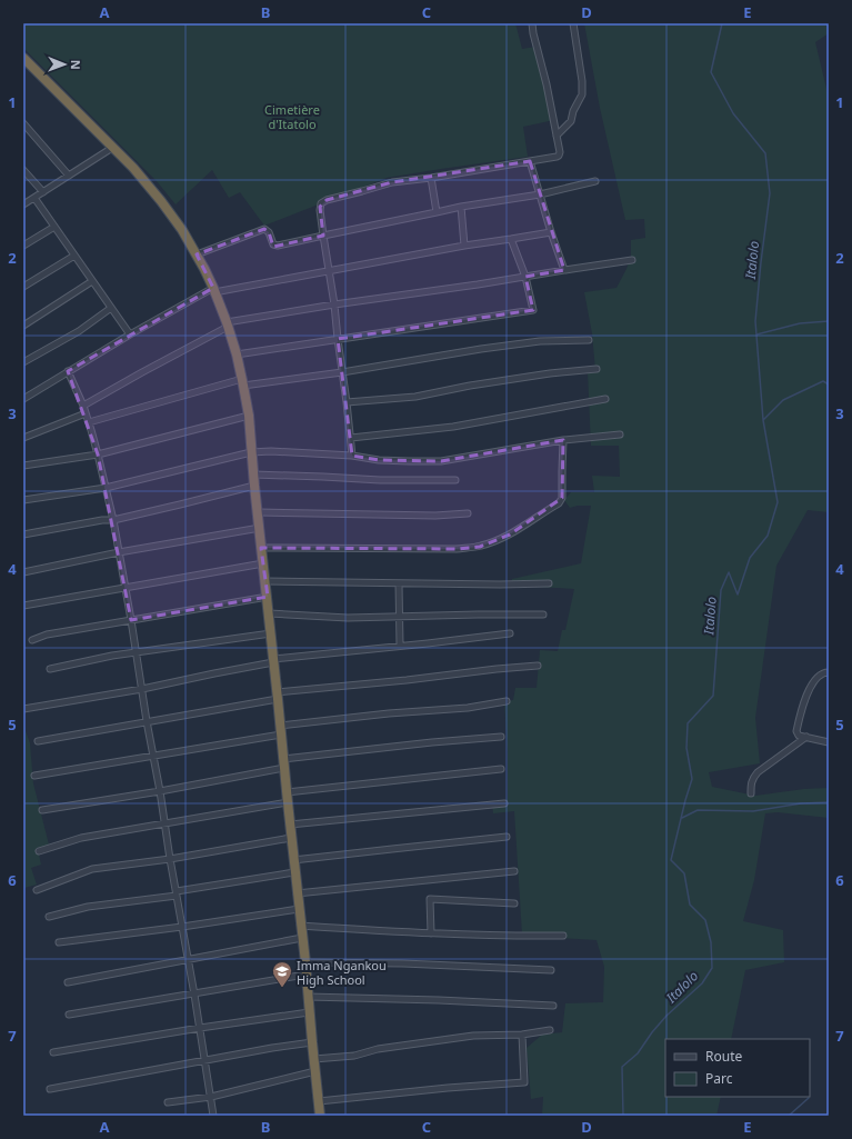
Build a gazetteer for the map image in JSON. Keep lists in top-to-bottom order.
{
  "water": ["Italolo"],
  "parks": ["Cimetière d'Itatolo"],
  "places": {
    "school or university": ["Imma Ngankou High School"]
  },
  "legend": ["Route", "Parc"],
  "north": "right",
  "grid": {
    "columns": [
      "A",
      "B",
      "C",
      "D",
      "E"
    ],
    "rows": [
      "1",
      "2",
      "3",
      "4",
      "5",
      "6",
      "7"
    ]
  }
}
